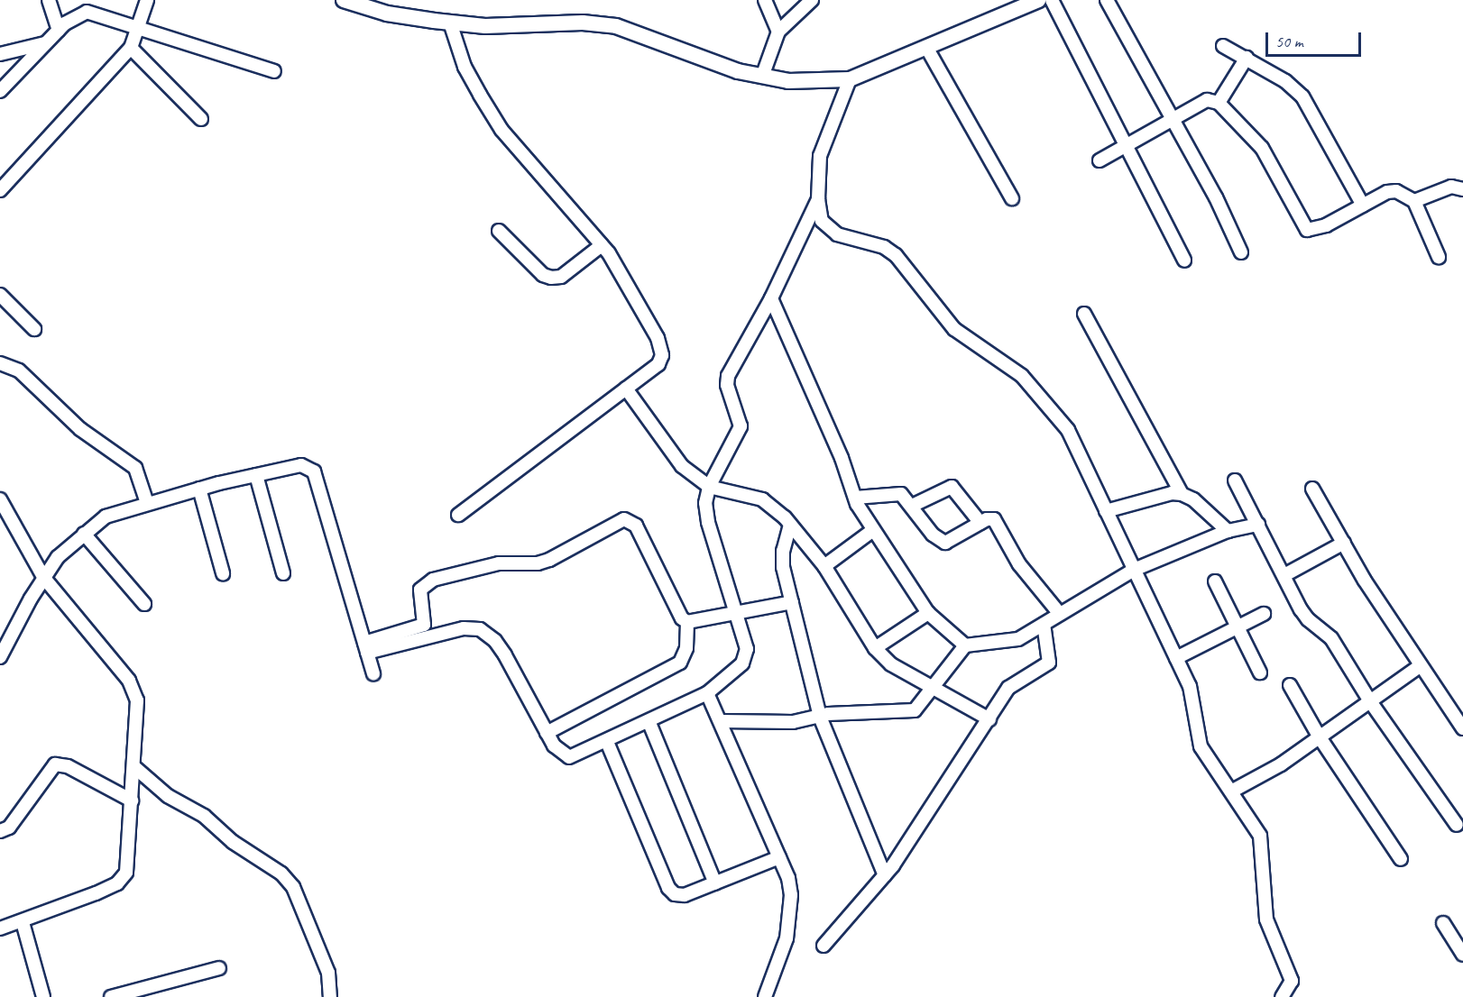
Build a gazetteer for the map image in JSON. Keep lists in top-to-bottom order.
{
  "scale_bar": "50 m"
}
